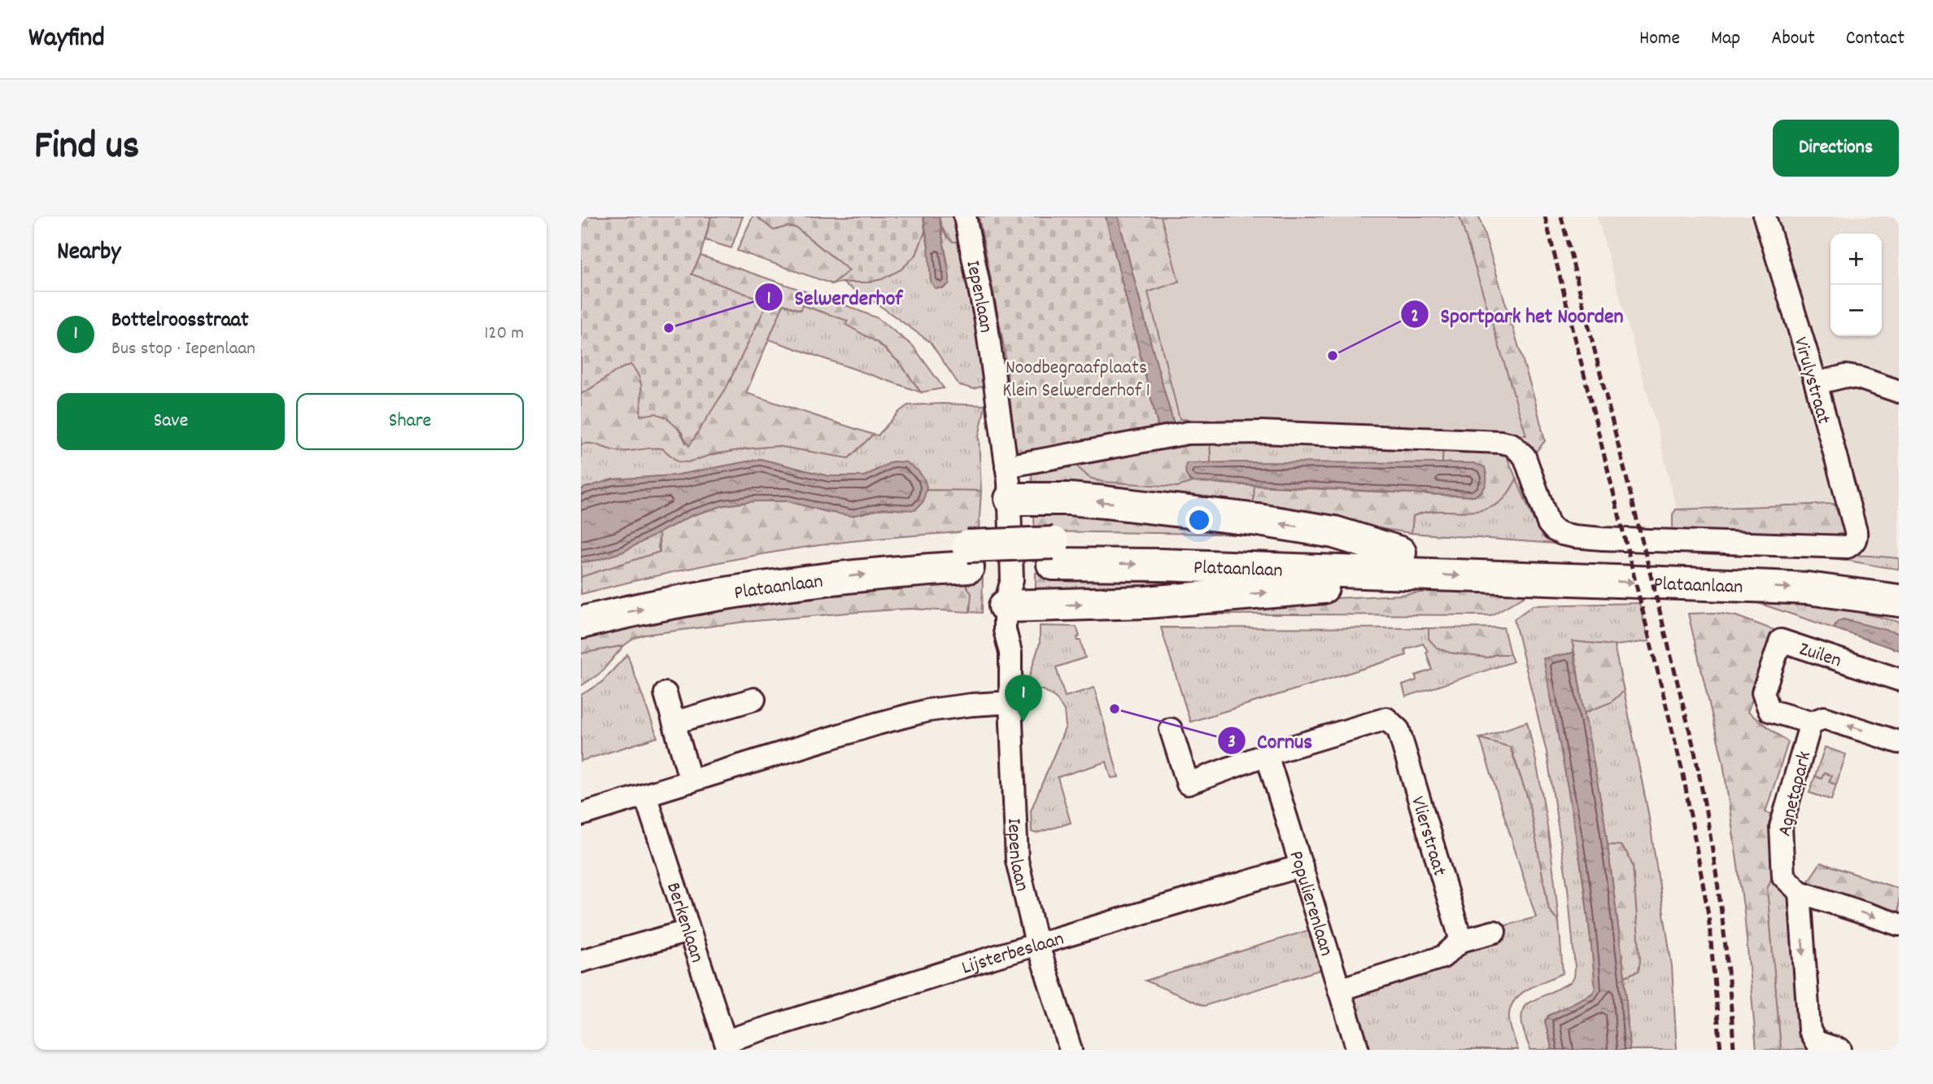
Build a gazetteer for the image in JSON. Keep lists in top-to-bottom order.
{
  "streets": {
    "highway": ["Plataanlaan"],
    "street": [
      "Iepenlaan",
      "Virulystraat",
      "Zuilen",
      "Agnetapark",
      "Vlierstraat",
      "Populierenlaan",
      "Berkenlaan",
      "Lijsterbeslaan"
    ]
  },
  "crossings": [
    ["Iepenlaan", "Virulystraat"],
    ["Iepenlaan", "Lijsterbeslaan"],
    ["Zuilen", "Agnetapark"],
    ["Vlierstraat", "Populierenlaan"],
    ["Populierenlaan", "Lijsterbeslaan"],
    ["Berkenlaan", "Lijsterbeslaan"]
  ],
  "parks": ["Noodbegraafplaats Klein Selwerderhof 1"],
  "places": ["Selwerderhof", "Sportpark het Noorden", "Cornus"],
  "page": {
    "header": "Wayfind",
    "nav": [
      "Home",
      "Map",
      "About",
      "Contact"
    ],
    "title": "Find us",
    "buttons": [
      "Directions",
      ["Save", "Share"]
    ],
    "heading": "Nearby",
    "map_buttons": ["+", "−"],
    "list": [
      {
        "mark": "1",
        "name": "Bottelroosstraat",
        "note": "Bus stop · Iepenlaan",
        "value": "120 m"
      }
    ],
    "pins": "1"
  }
}
